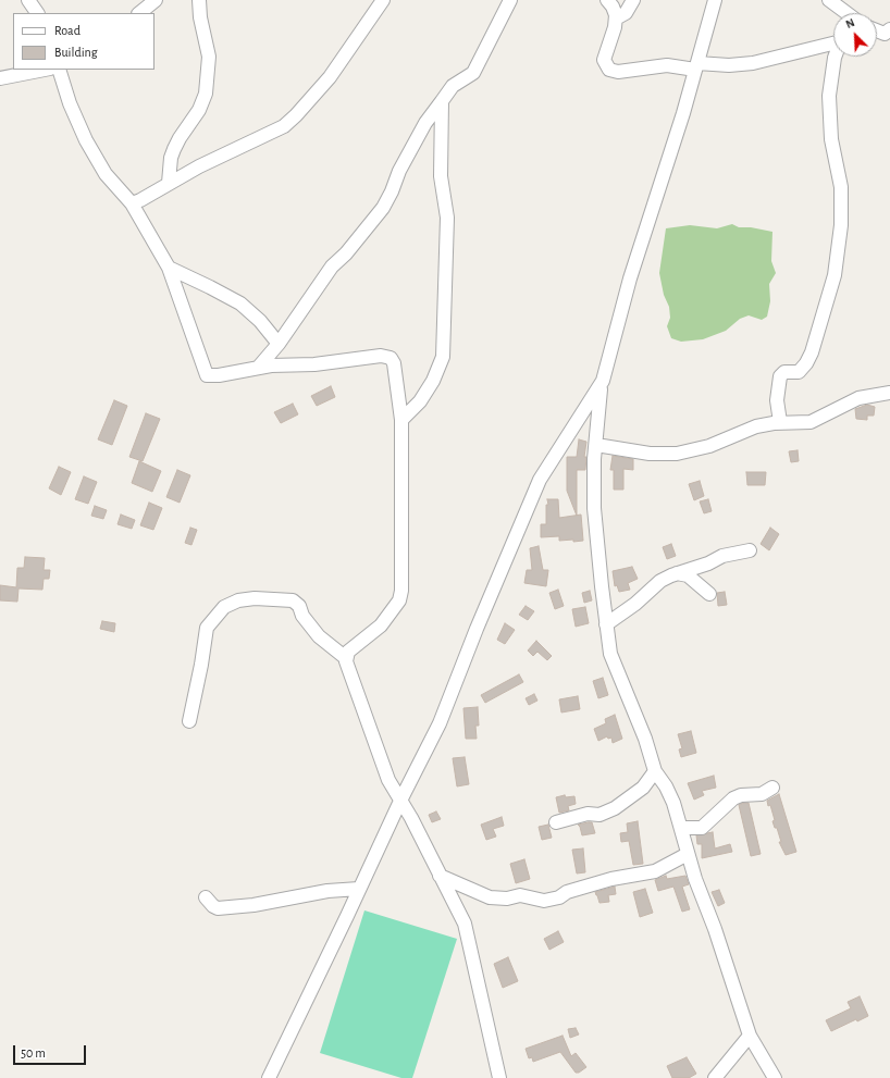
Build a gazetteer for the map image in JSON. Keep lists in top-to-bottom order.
{
  "legend": ["Road", "Building"],
  "scale_bar": "50 m",
  "north": "top left"
}
